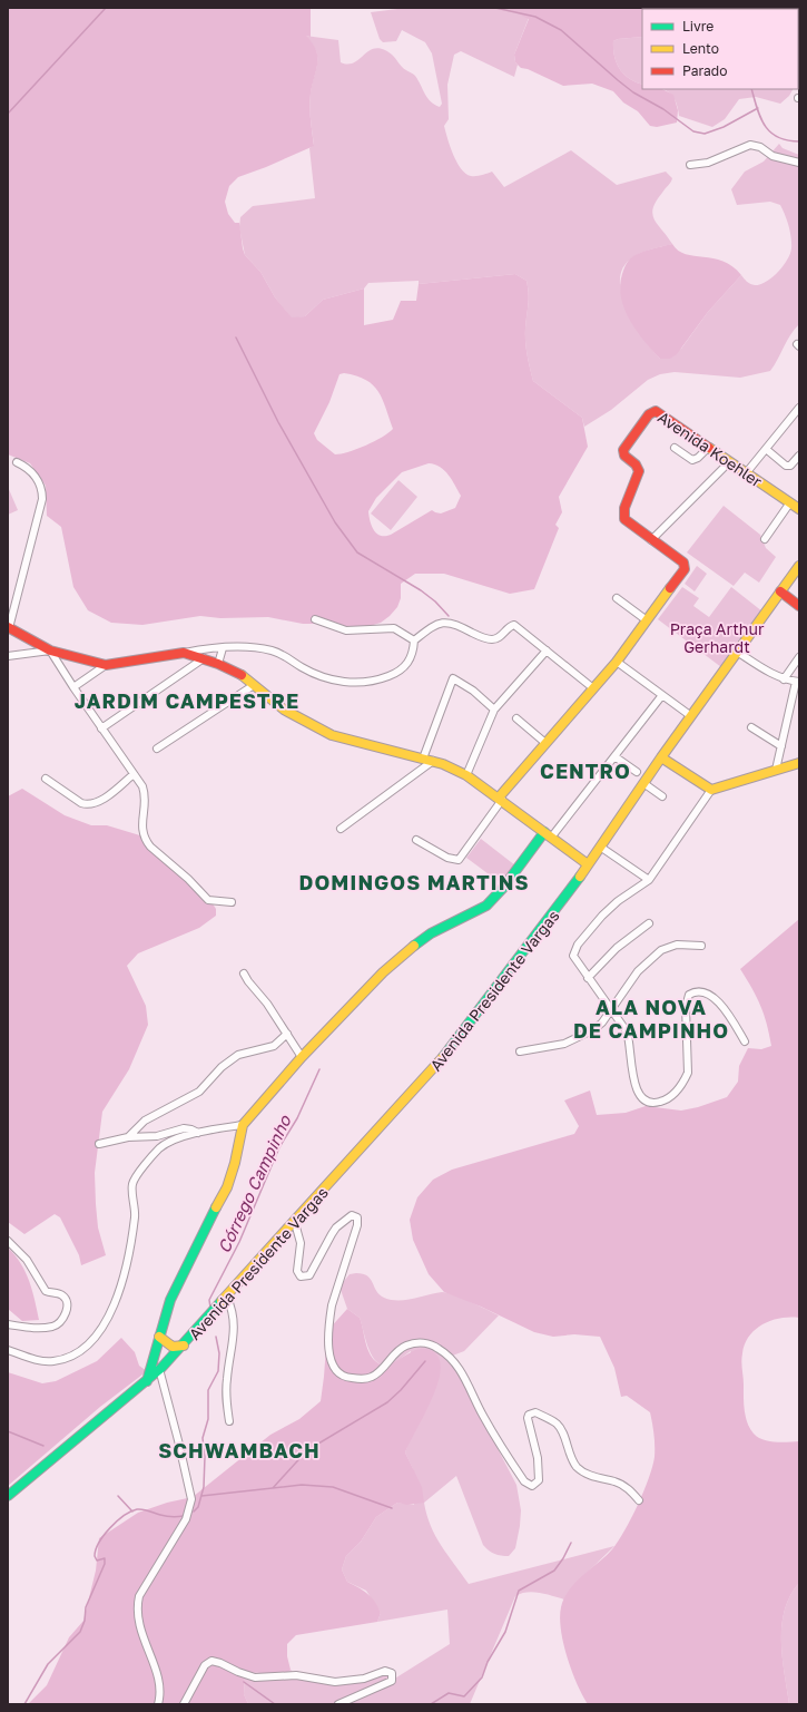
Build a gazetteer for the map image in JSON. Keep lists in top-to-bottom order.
{
  "streets": {
    "main road": ["Avenida Koehler", "Avenida Presidente Vargas"]
  },
  "districts": [
    "JARDIM CAMPESTRE",
    "CENTRO",
    "DOMINGOS MARTINS",
    "ALA NOVA DE CAMPINHO",
    "SCHWAMBACH"
  ],
  "water": ["Córrego Campinho"],
  "parks": ["Praça Arthur Gerhardt"],
  "legend": ["Livre", "Lento", "Parado"]
}
